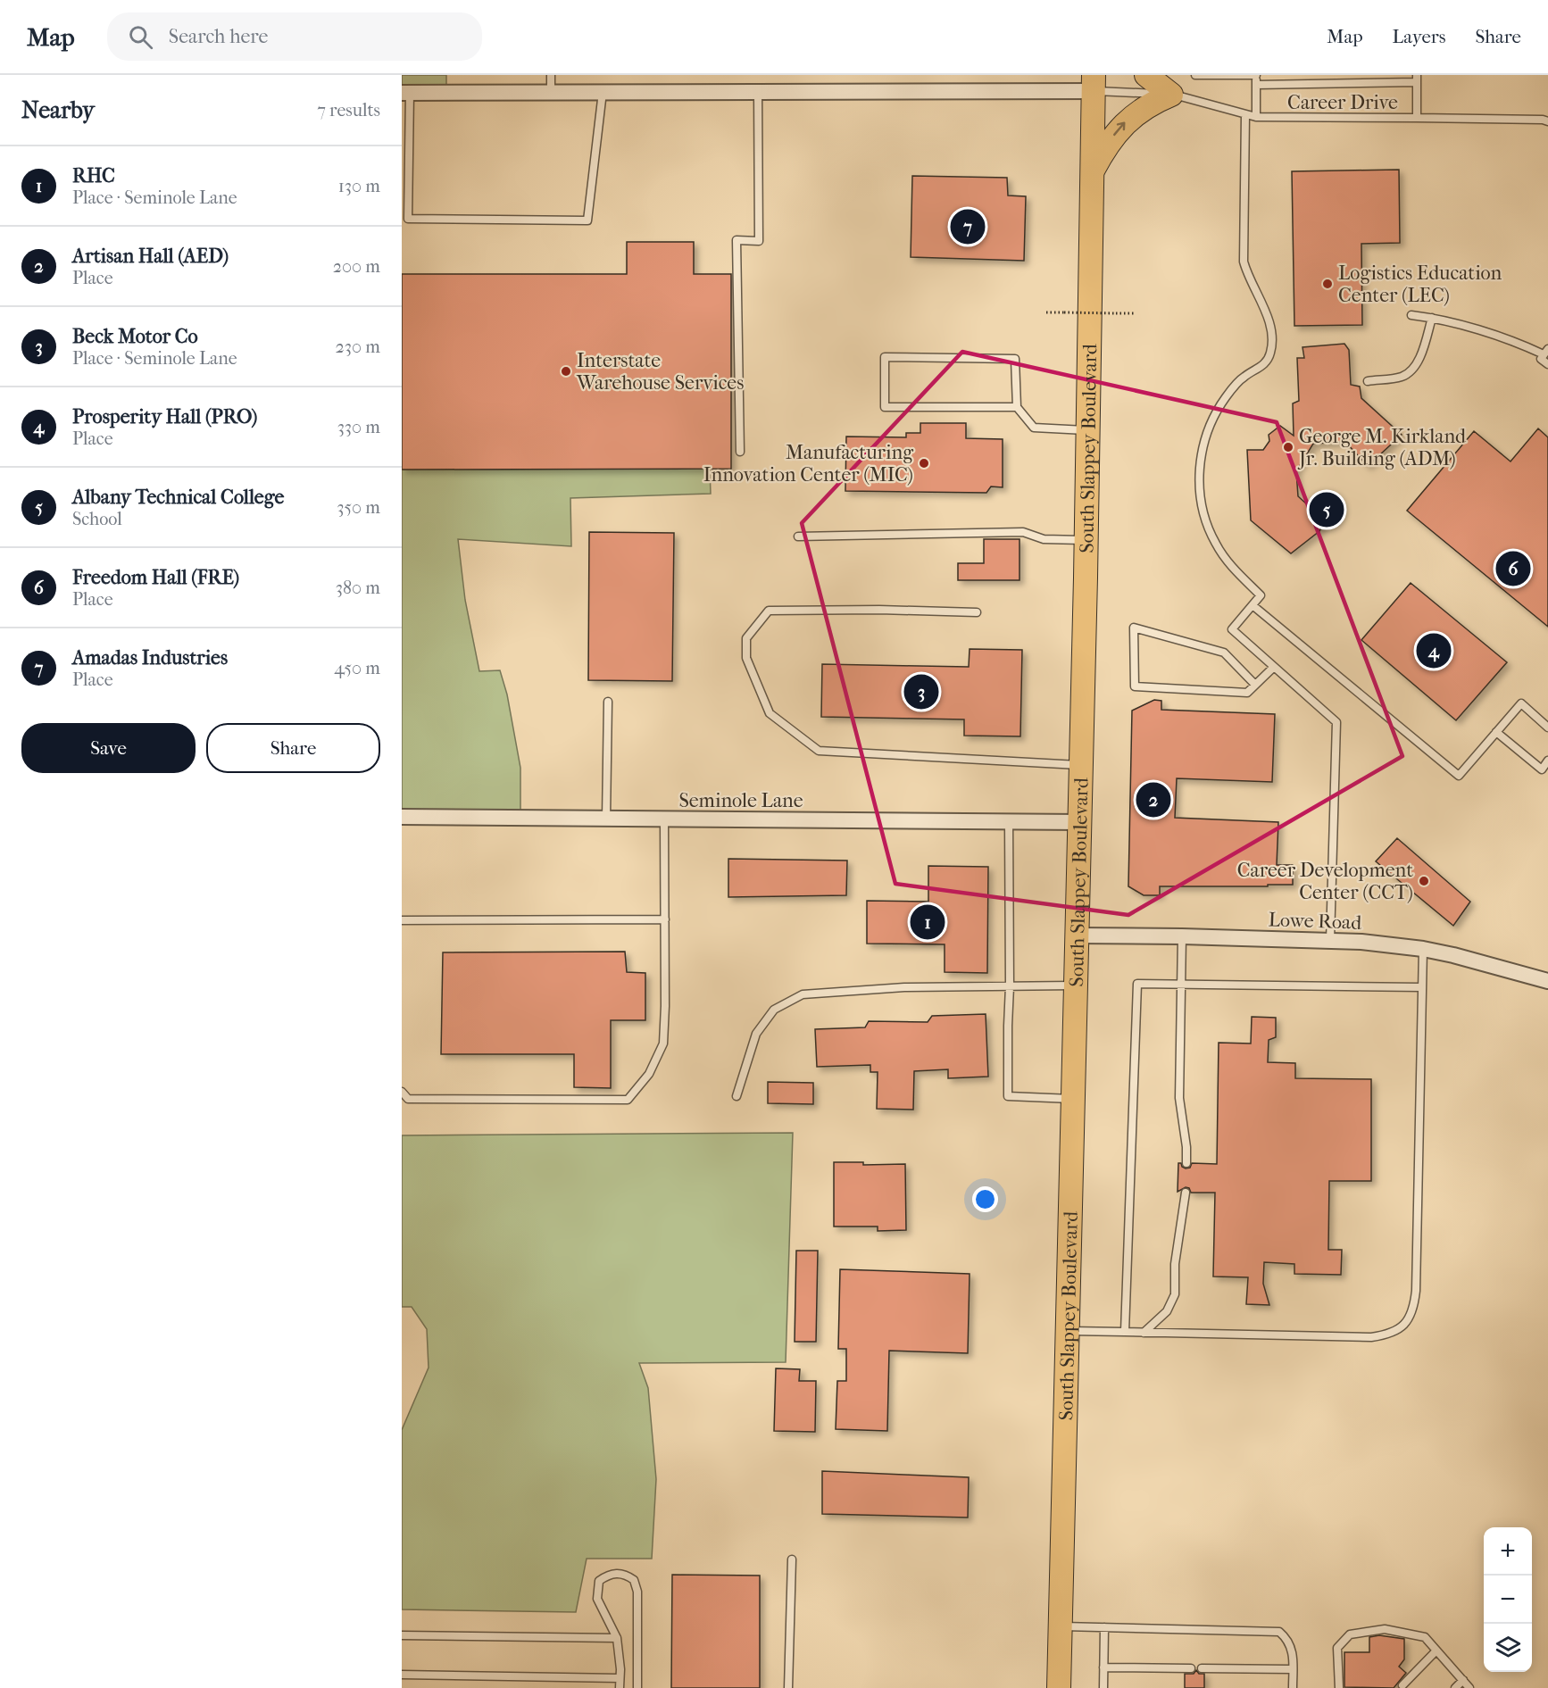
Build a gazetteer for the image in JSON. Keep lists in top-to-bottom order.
{
  "streets": {
    "main road": ["South Slappey Boulevard"],
    "street": ["Seminole Lane", "Lowe Road"],
    "lane": ["Career Drive"]
  },
  "crossings": [
    ["Career Drive", "South Slappey Boulevard"],
    ["South Slappey Boulevard", "Seminole Lane"],
    ["South Slappey Boulevard", "Lowe Road"]
  ],
  "places": [
    "Logistics Education Center (LEC)",
    "Interstate Warehouse Services",
    "George M. Kirkland Jr. Building (ADM)",
    "Manufacturing Innovation Center (MIC)",
    "Career Development Center (CCT)"
  ],
  "page": {
    "header": "Map",
    "search": "Search here",
    "nav": ["Map", "Layers", "Share"],
    "heading": ["Nearby", "7 results"],
    "list": [
      {
        "mark": "1",
        "name": "RHC",
        "note": "Place · Seminole Lane",
        "value": "130 m"
      },
      {
        "mark": "2",
        "name": "Artisan Hall (AED)",
        "note": "Place",
        "value": "200 m"
      },
      {
        "mark": "3",
        "name": "Beck Motor Co",
        "note": "Place · Seminole Lane",
        "value": "230 m"
      },
      {
        "mark": "4",
        "name": "Prosperity Hall (PRO)",
        "note": "Place",
        "value": "330 m"
      },
      {
        "mark": "5",
        "name": "Albany Technical College",
        "note": "School",
        "value": "350 m"
      },
      {
        "mark": "6",
        "name": "Freedom Hall (FRE)",
        "note": "Place",
        "value": "380 m"
      },
      {
        "mark": "7",
        "name": "Amadas Industries",
        "note": "Place",
        "value": "450 m"
      }
    ],
    "pins": [
      "7",
      "5",
      "6",
      "4",
      "3",
      "2",
      "1"
    ],
    "buttons": ["Save", "Share"],
    "map_buttons": ["+", "−"]
  }
}
